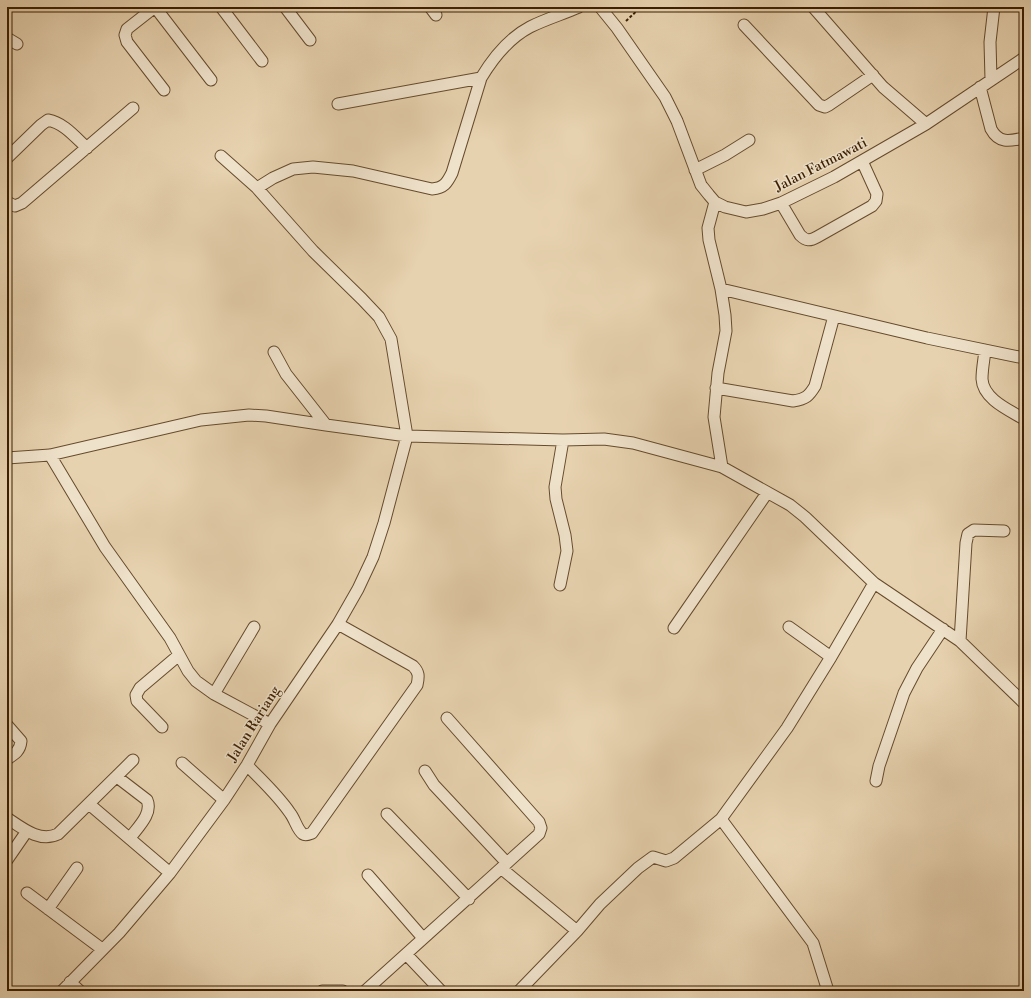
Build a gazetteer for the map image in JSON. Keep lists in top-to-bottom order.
{
  "streets": {
    "street": ["Jalan Fatmawati", "Jalan Rariang"]
  }
}
